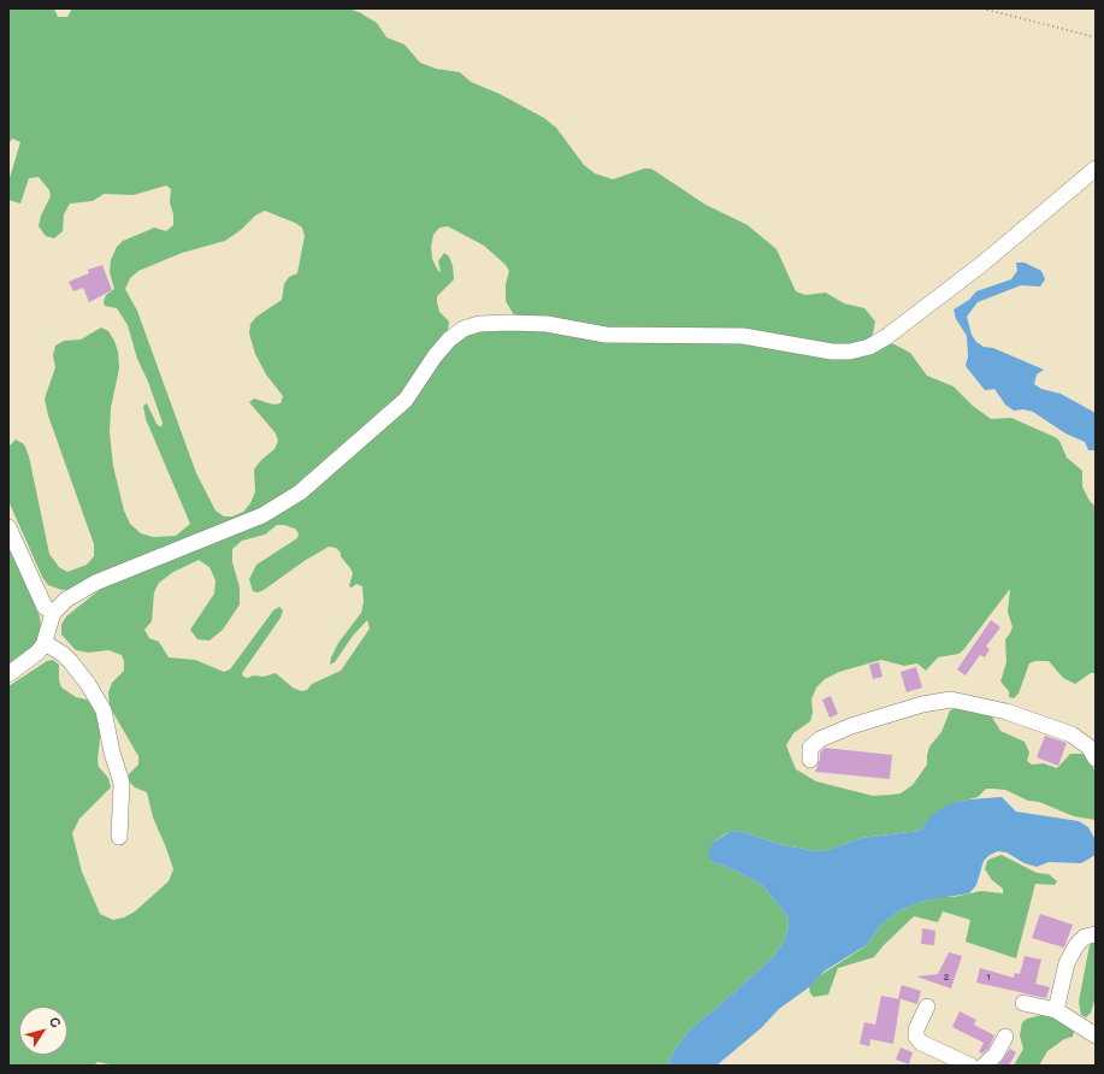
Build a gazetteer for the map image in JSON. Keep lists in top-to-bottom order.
{
  "house_numbers": ["2", "1"],
  "north": "top right"
}
